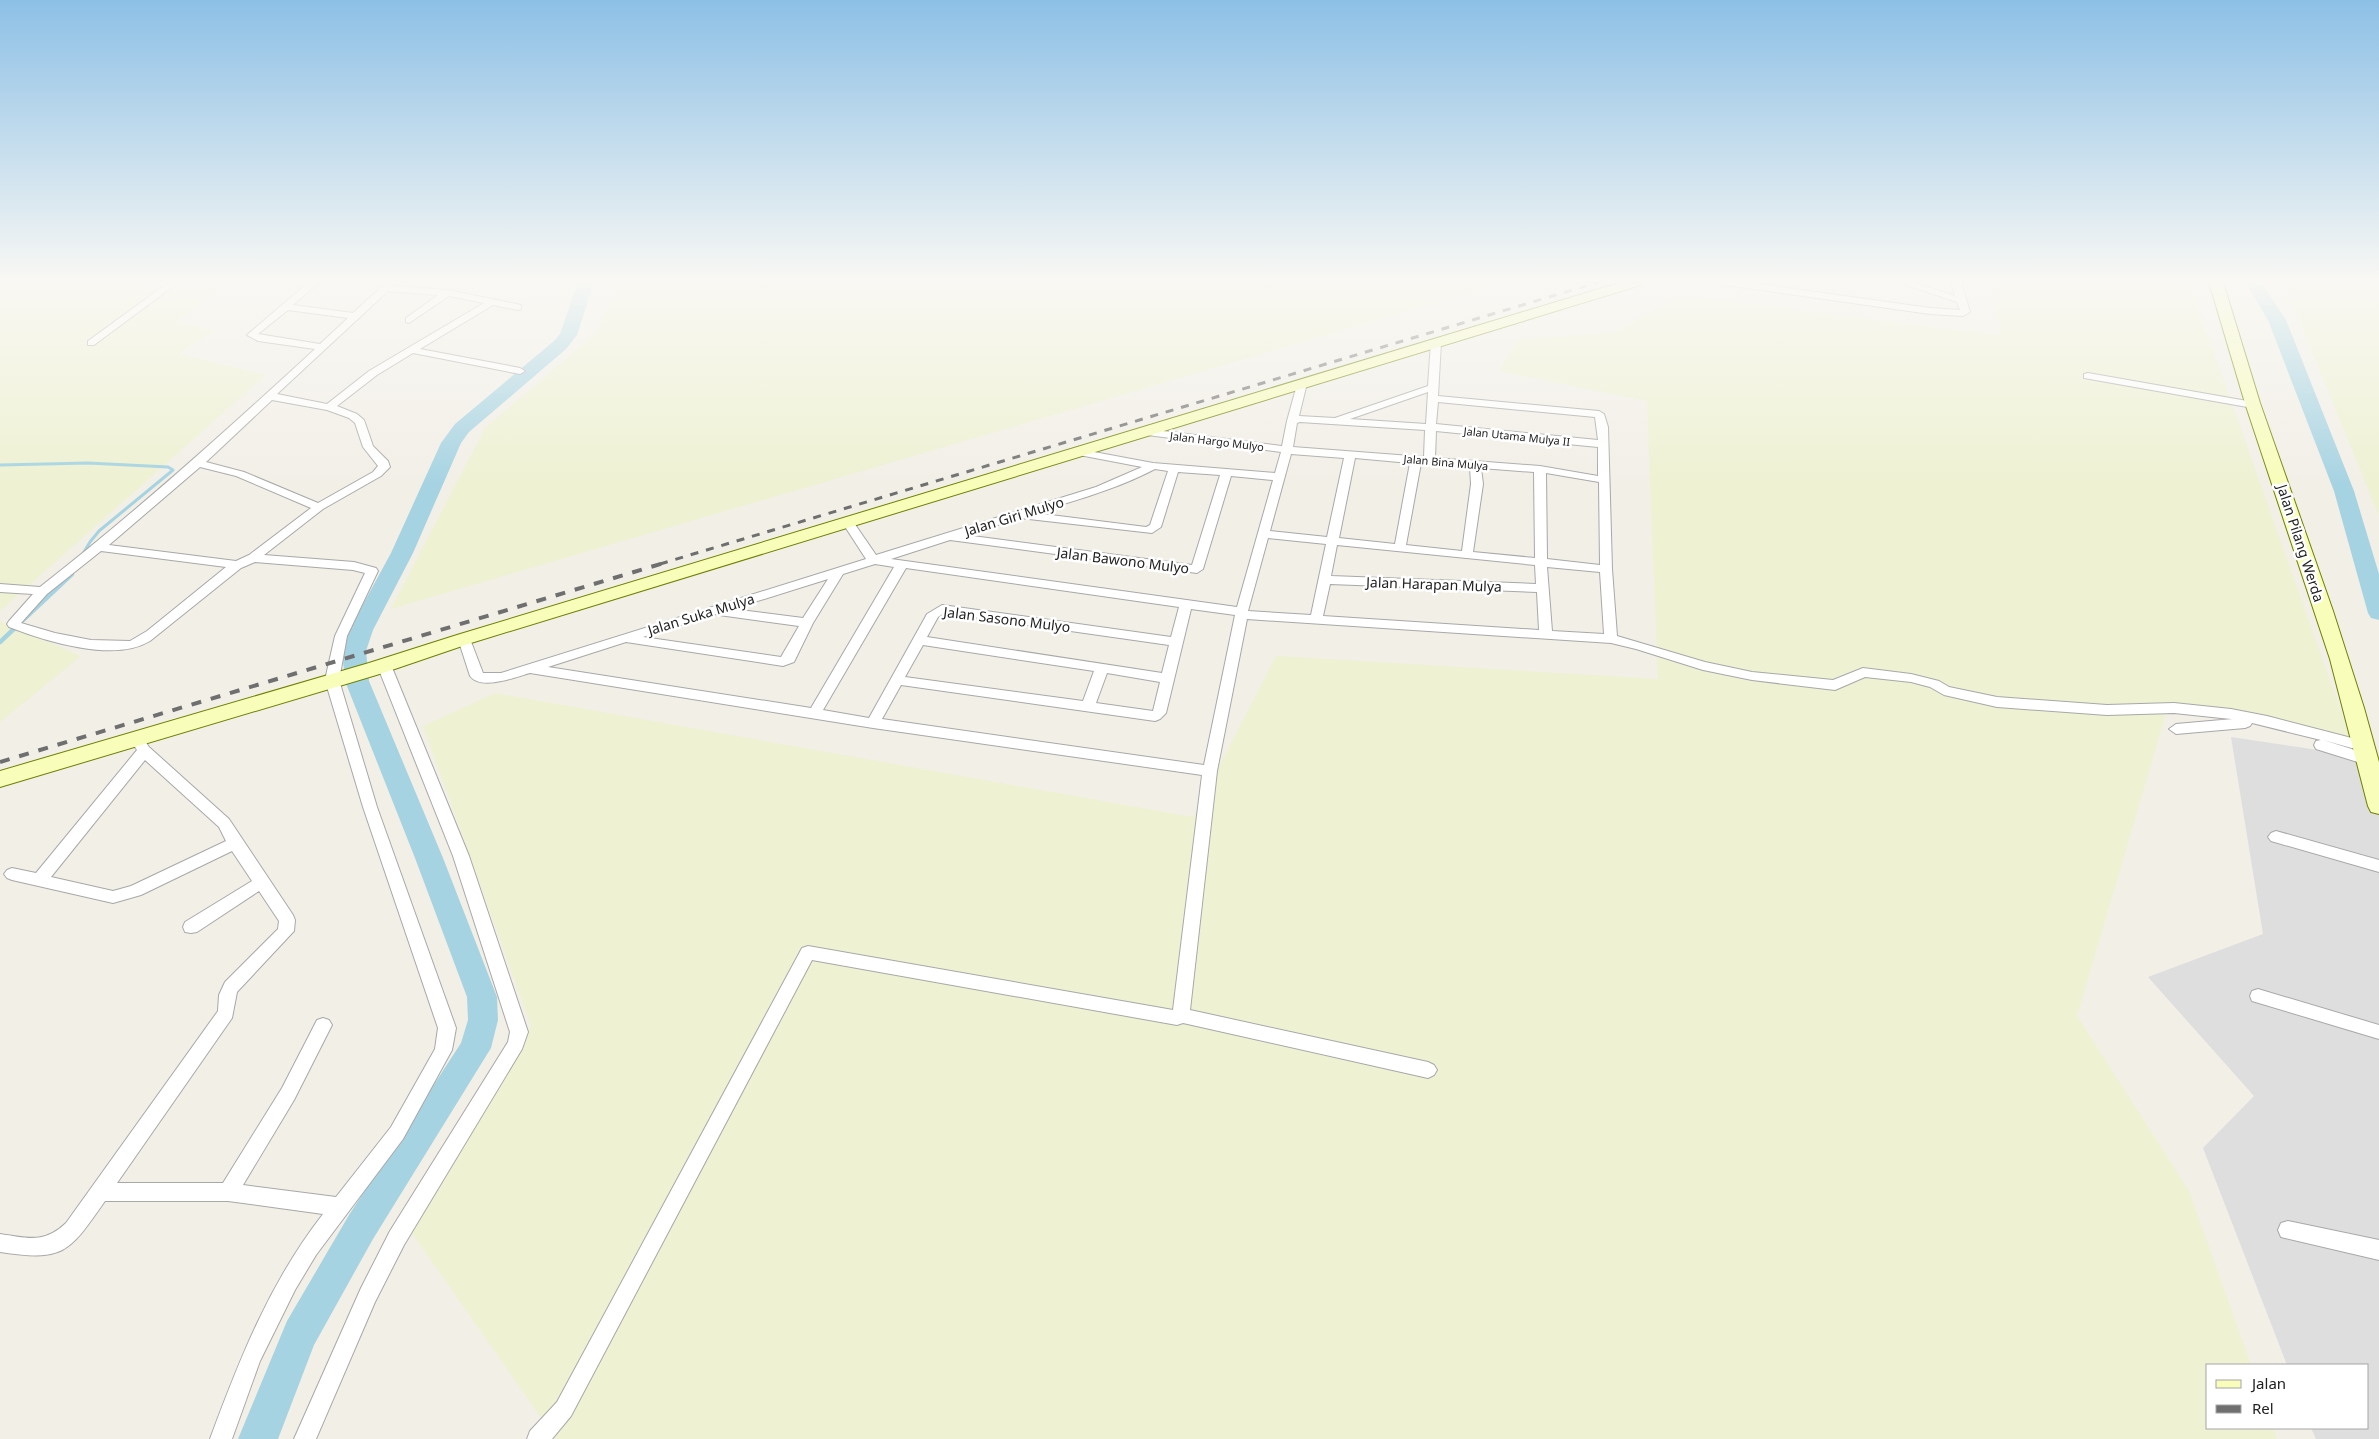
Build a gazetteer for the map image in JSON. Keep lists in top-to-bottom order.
{
  "streets": {
    "main road": ["Jalan Pilang Werda"],
    "street": [
      "Jalan Utama Mulya II",
      "Jalan Hargo Mulyo",
      "Jalan Bina Mulya",
      "Jalan Giri Mulyo",
      "Jalan Bawono Mulyo",
      "Jalan Harapan Mulya",
      "Jalan Suka Mulya",
      "Jalan Sasono Mulyo"
    ]
  },
  "crossings": [
    ["Jalan Hargo Mulyo", "Jalan Bina Mulya"],
    ["Jalan Giri Mulyo", "Jalan Bawono Mulyo"],
    ["Jalan Giri Mulyo", "Jalan Suka Mulya"]
  ],
  "legend": ["Jalan", "Rel"]
}
